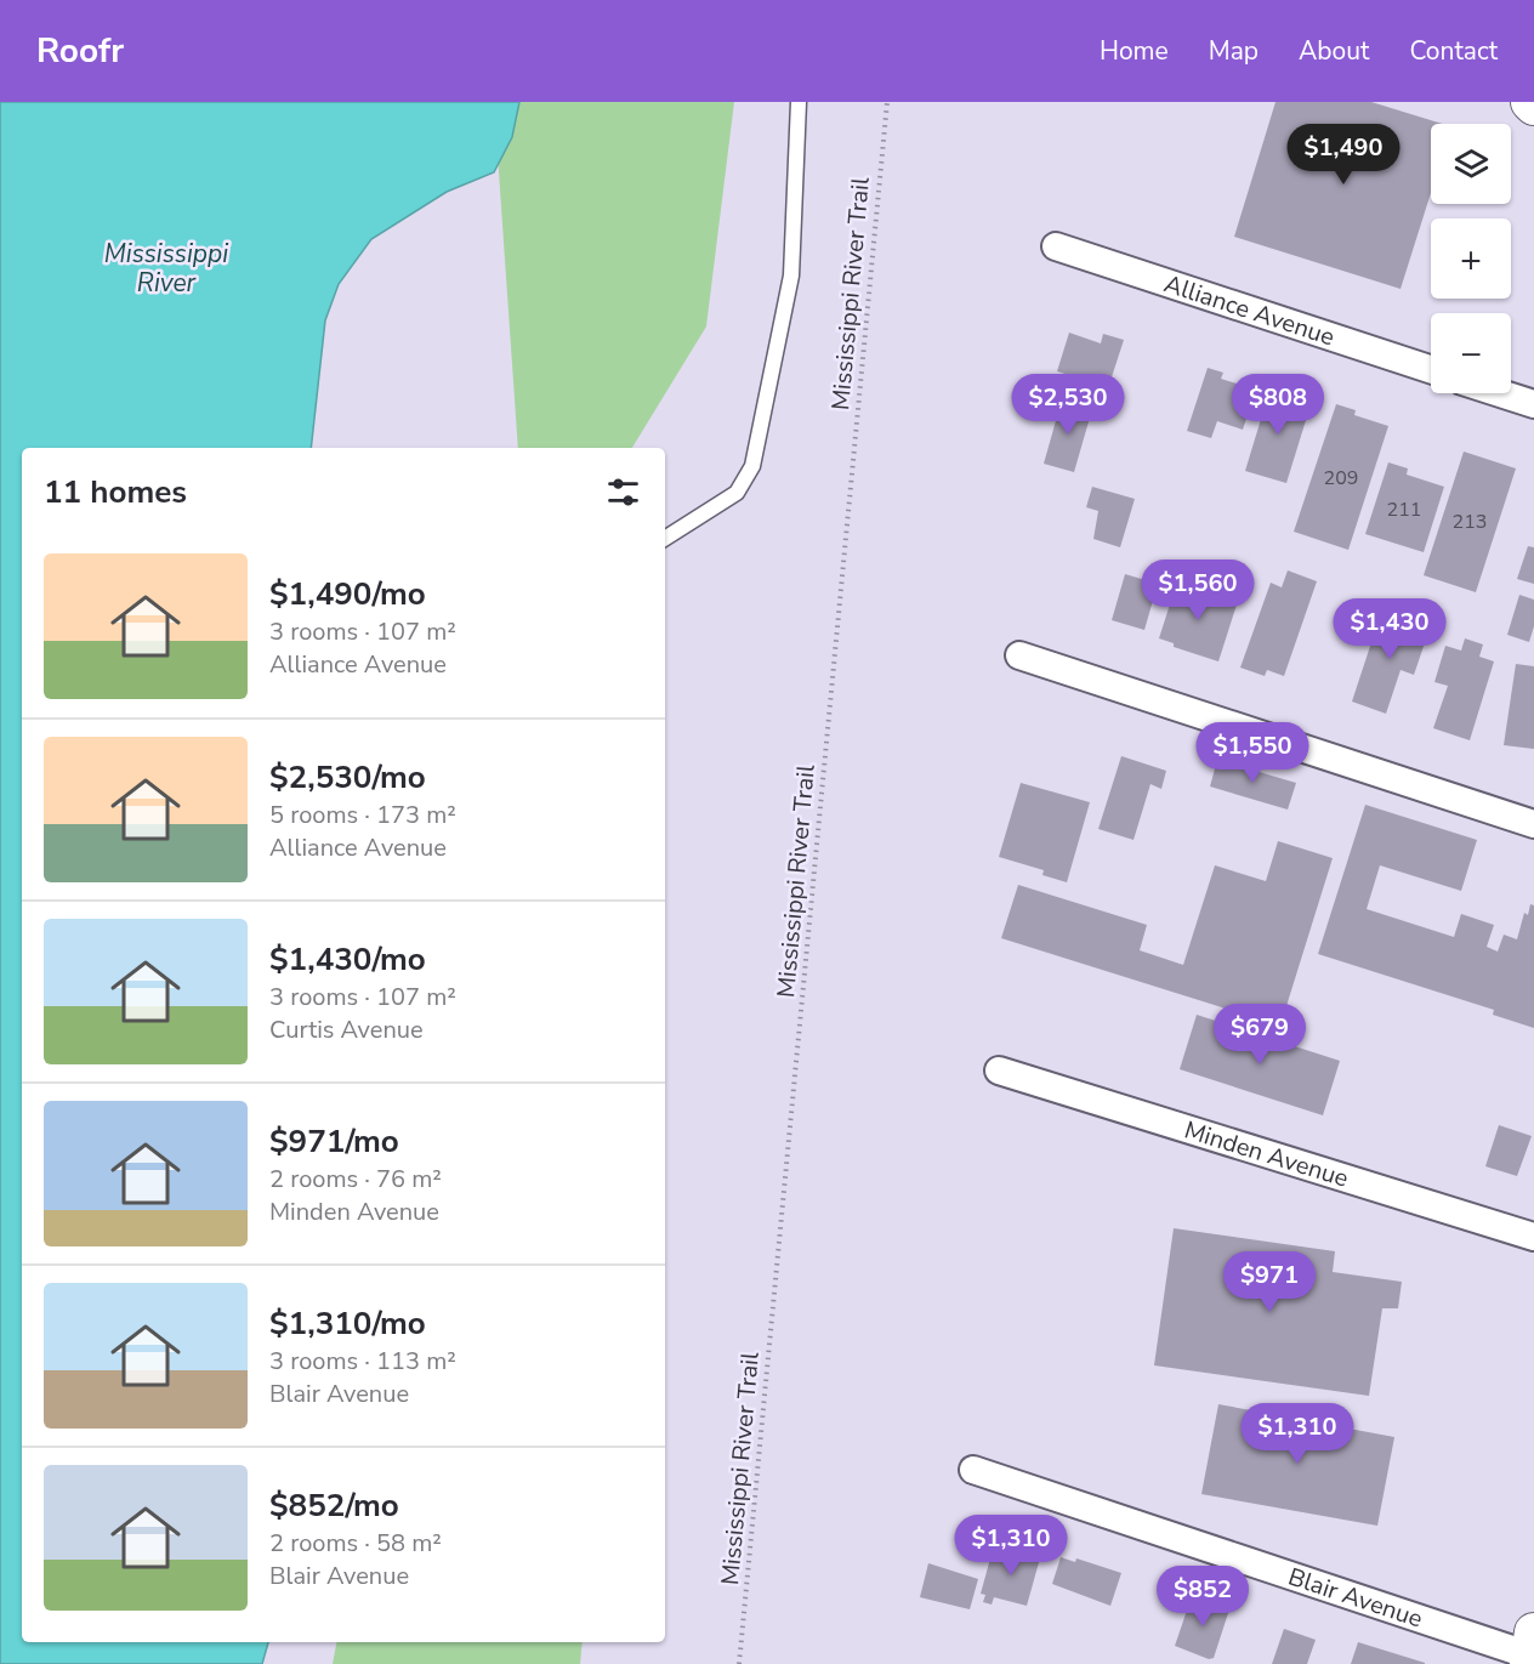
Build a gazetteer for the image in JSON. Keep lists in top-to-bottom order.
{
  "streets": {
    "street": ["Alliance Avenue", "Minden Avenue", "Blair Avenue"],
    "path": ["Mississippi River Trail"]
  },
  "water": ["Mississippi River"],
  "house_numbers": ["209", "211", "213"],
  "page": {
    "header": "Roofr",
    "nav": [
      "Home",
      "Map",
      "About",
      "Contact"
    ],
    "map_buttons": ["+", "−"],
    "price": [
      "$1,490",
      "$2,530",
      "$808",
      "$1,560",
      "$1,430",
      "$1,550",
      "$679",
      "$971",
      "$1,310",
      "$1,310",
      "$852"
    ],
    "heading": "11 homes",
    "list": [
      {
        "name": "$1,490/mo",
        "note": "3 rooms · 107 m² · Alliance Avenue"
      },
      {
        "name": "$2,530/mo",
        "note": "5 rooms · 173 m² · Alliance Avenue"
      },
      {
        "name": "$1,430/mo",
        "note": "3 rooms · 107 m² · Curtis Avenue"
      },
      {
        "name": "$971/mo",
        "note": "2 rooms · 76 m² · Minden Avenue"
      },
      {
        "name": "$1,310/mo",
        "note": "3 rooms · 113 m² · Blair Avenue"
      },
      {
        "name": "$852/mo",
        "note": "2 rooms · 58 m² · Blair Avenue"
      }
    ]
  }
}
